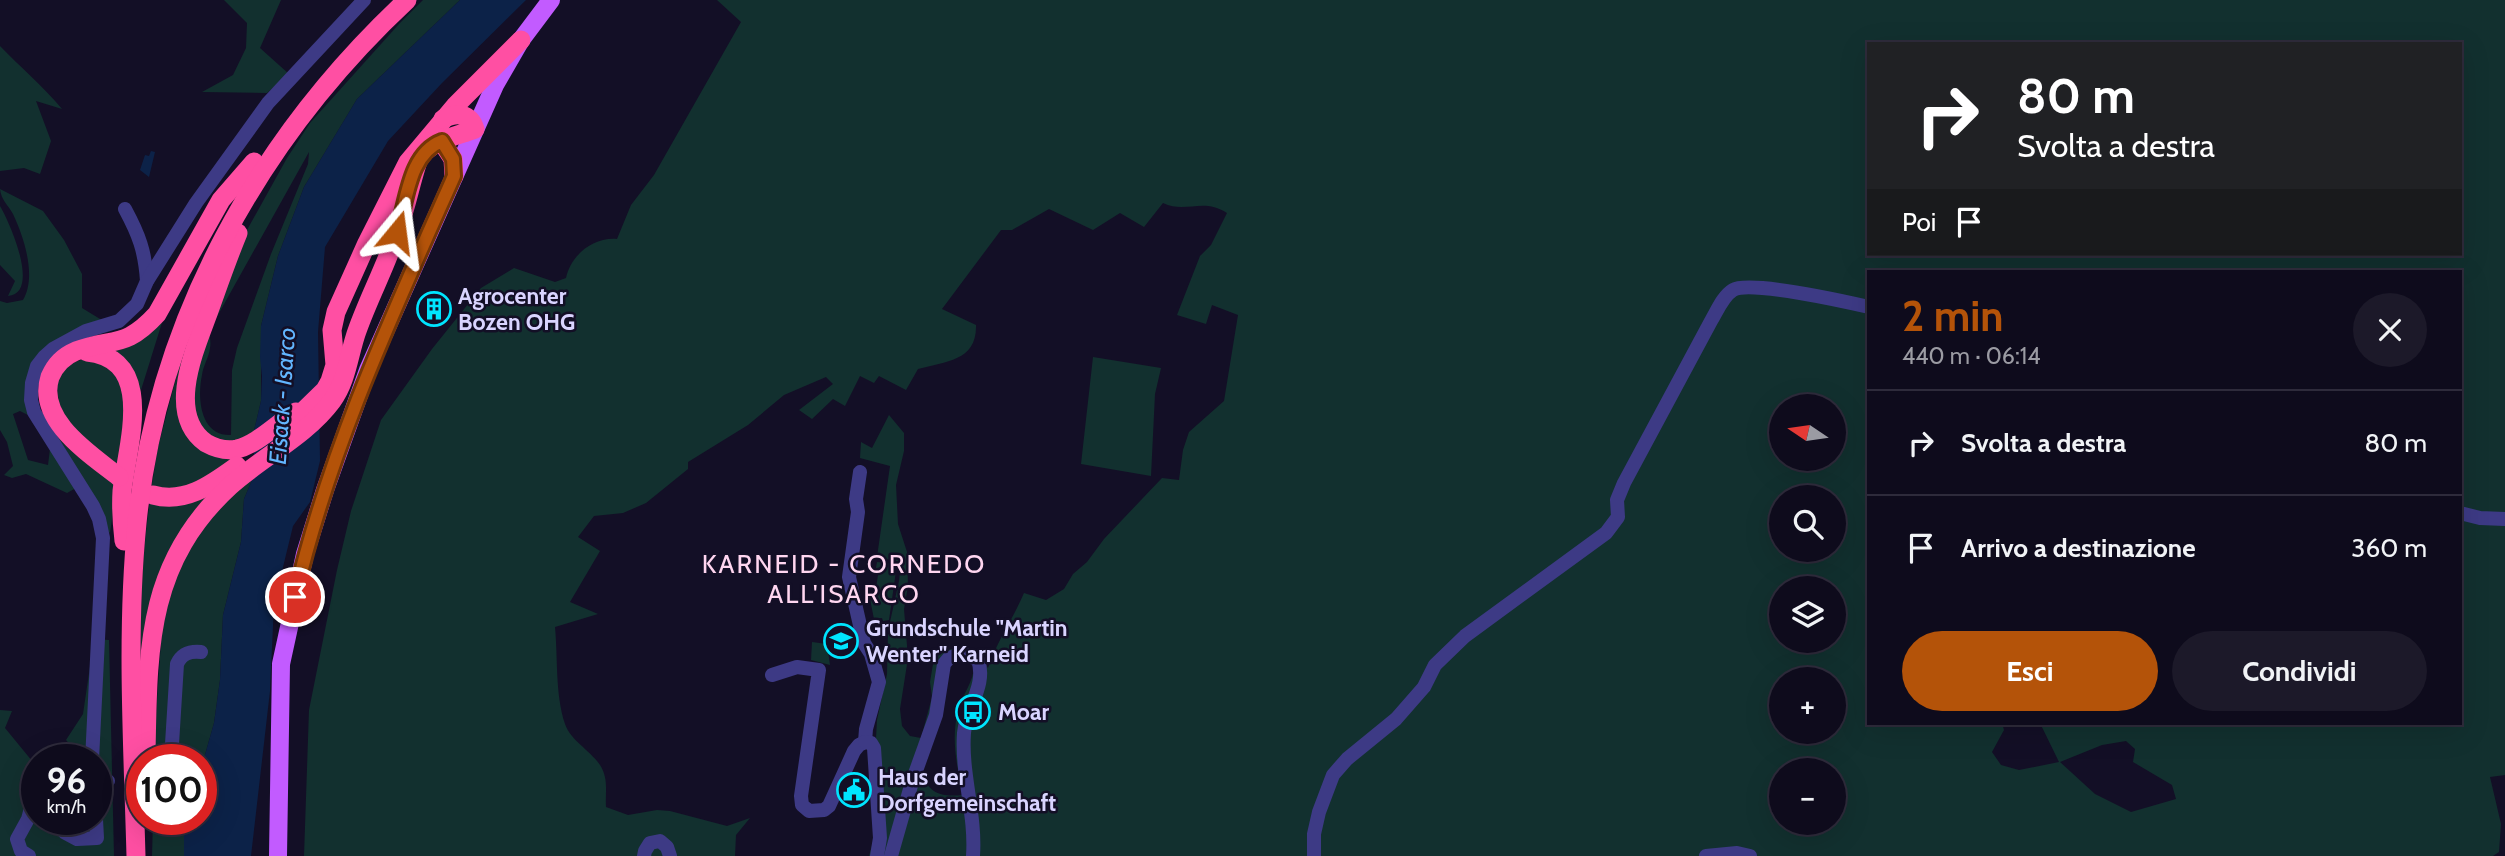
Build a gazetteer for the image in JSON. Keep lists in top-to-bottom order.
{
  "districts": ["KARNEID - CORNEDO ALL'ISARCO"],
  "water": ["Eisack - Isarco"],
  "places": {
    "building": ["Agrocenter Bozen OHG"],
    "school or university": ["Grundschule \"Martin Wenter\" Karneid"],
    "bus stop": ["Moar"],
    "public building": ["Haus der Dorfgemeinschaft"]
  },
  "north": "left",
  "page": {
    "turn": ["80 m", "Svolta a destra"],
    "then": "Poi",
    "heading": ["2 min", "440 m · 06:14"],
    "list": [
      {
        "name": "Svolta a destra",
        "value": "80 m"
      },
      {
        "name": "Arrivo a destinazione",
        "value": "360 m"
      }
    ],
    "map_buttons": ["+", "−"],
    "buttons": ["Esci", "Condividi"],
    "speed": "96 km/h",
    "limit": "100"
  }
}
